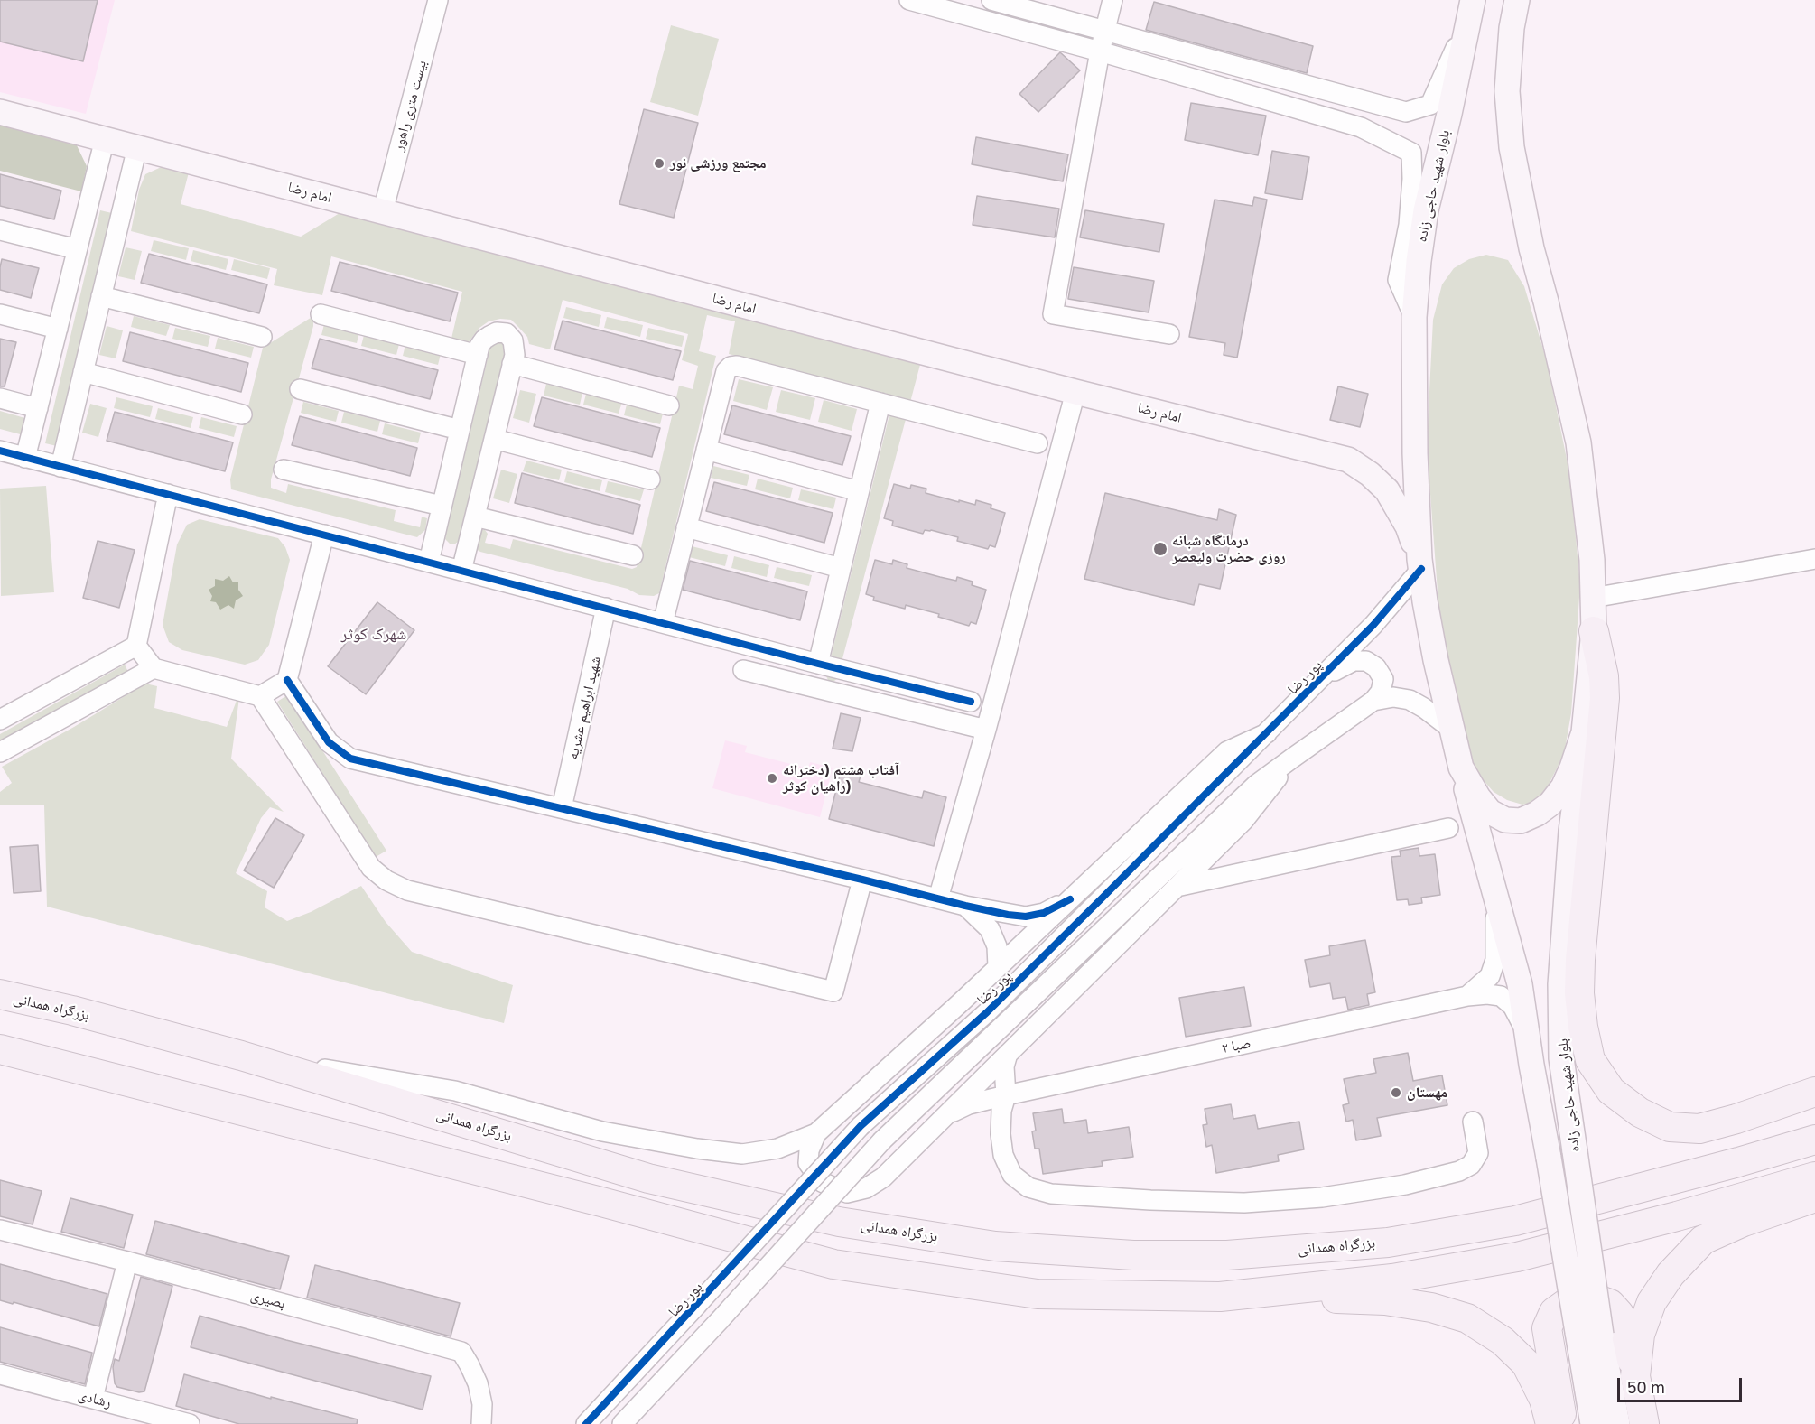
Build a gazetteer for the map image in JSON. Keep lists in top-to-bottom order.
{
  "streets": {
    "highway": ["بزرگراه همدانی"],
    "main road": ["بلوار شهید حاجی زاده", "امام رضا"],
    "street": [
      "بیست متری راهور",
      "پور رضا",
      "شهید ابراهیم عشریه",
      "صبا ۲",
      "بصیری",
      "رشادی"
    ]
  },
  "crossings": [
    ["بیست متری راهور", "امام رضا"],
    ["بلوار شهید حاجی زاده", "امام رضا"],
    ["بلوار شهید حاجی زاده", "پور رضا"],
    ["بلوار شهید حاجی زاده", "صبا ۲"],
    ["امام رضا", "پور رضا"]
  ],
  "districts": ["شهرک کوثر"],
  "places": [
    "مجتمع ورزشی نور",
    "درمانگاه شبانه روزی حضرت ولیعصر",
    "آفتاب هشتم (دخترانه راهیان کوثر)",
    "مهستان"
  ],
  "scale_bar": "50 m"
}
